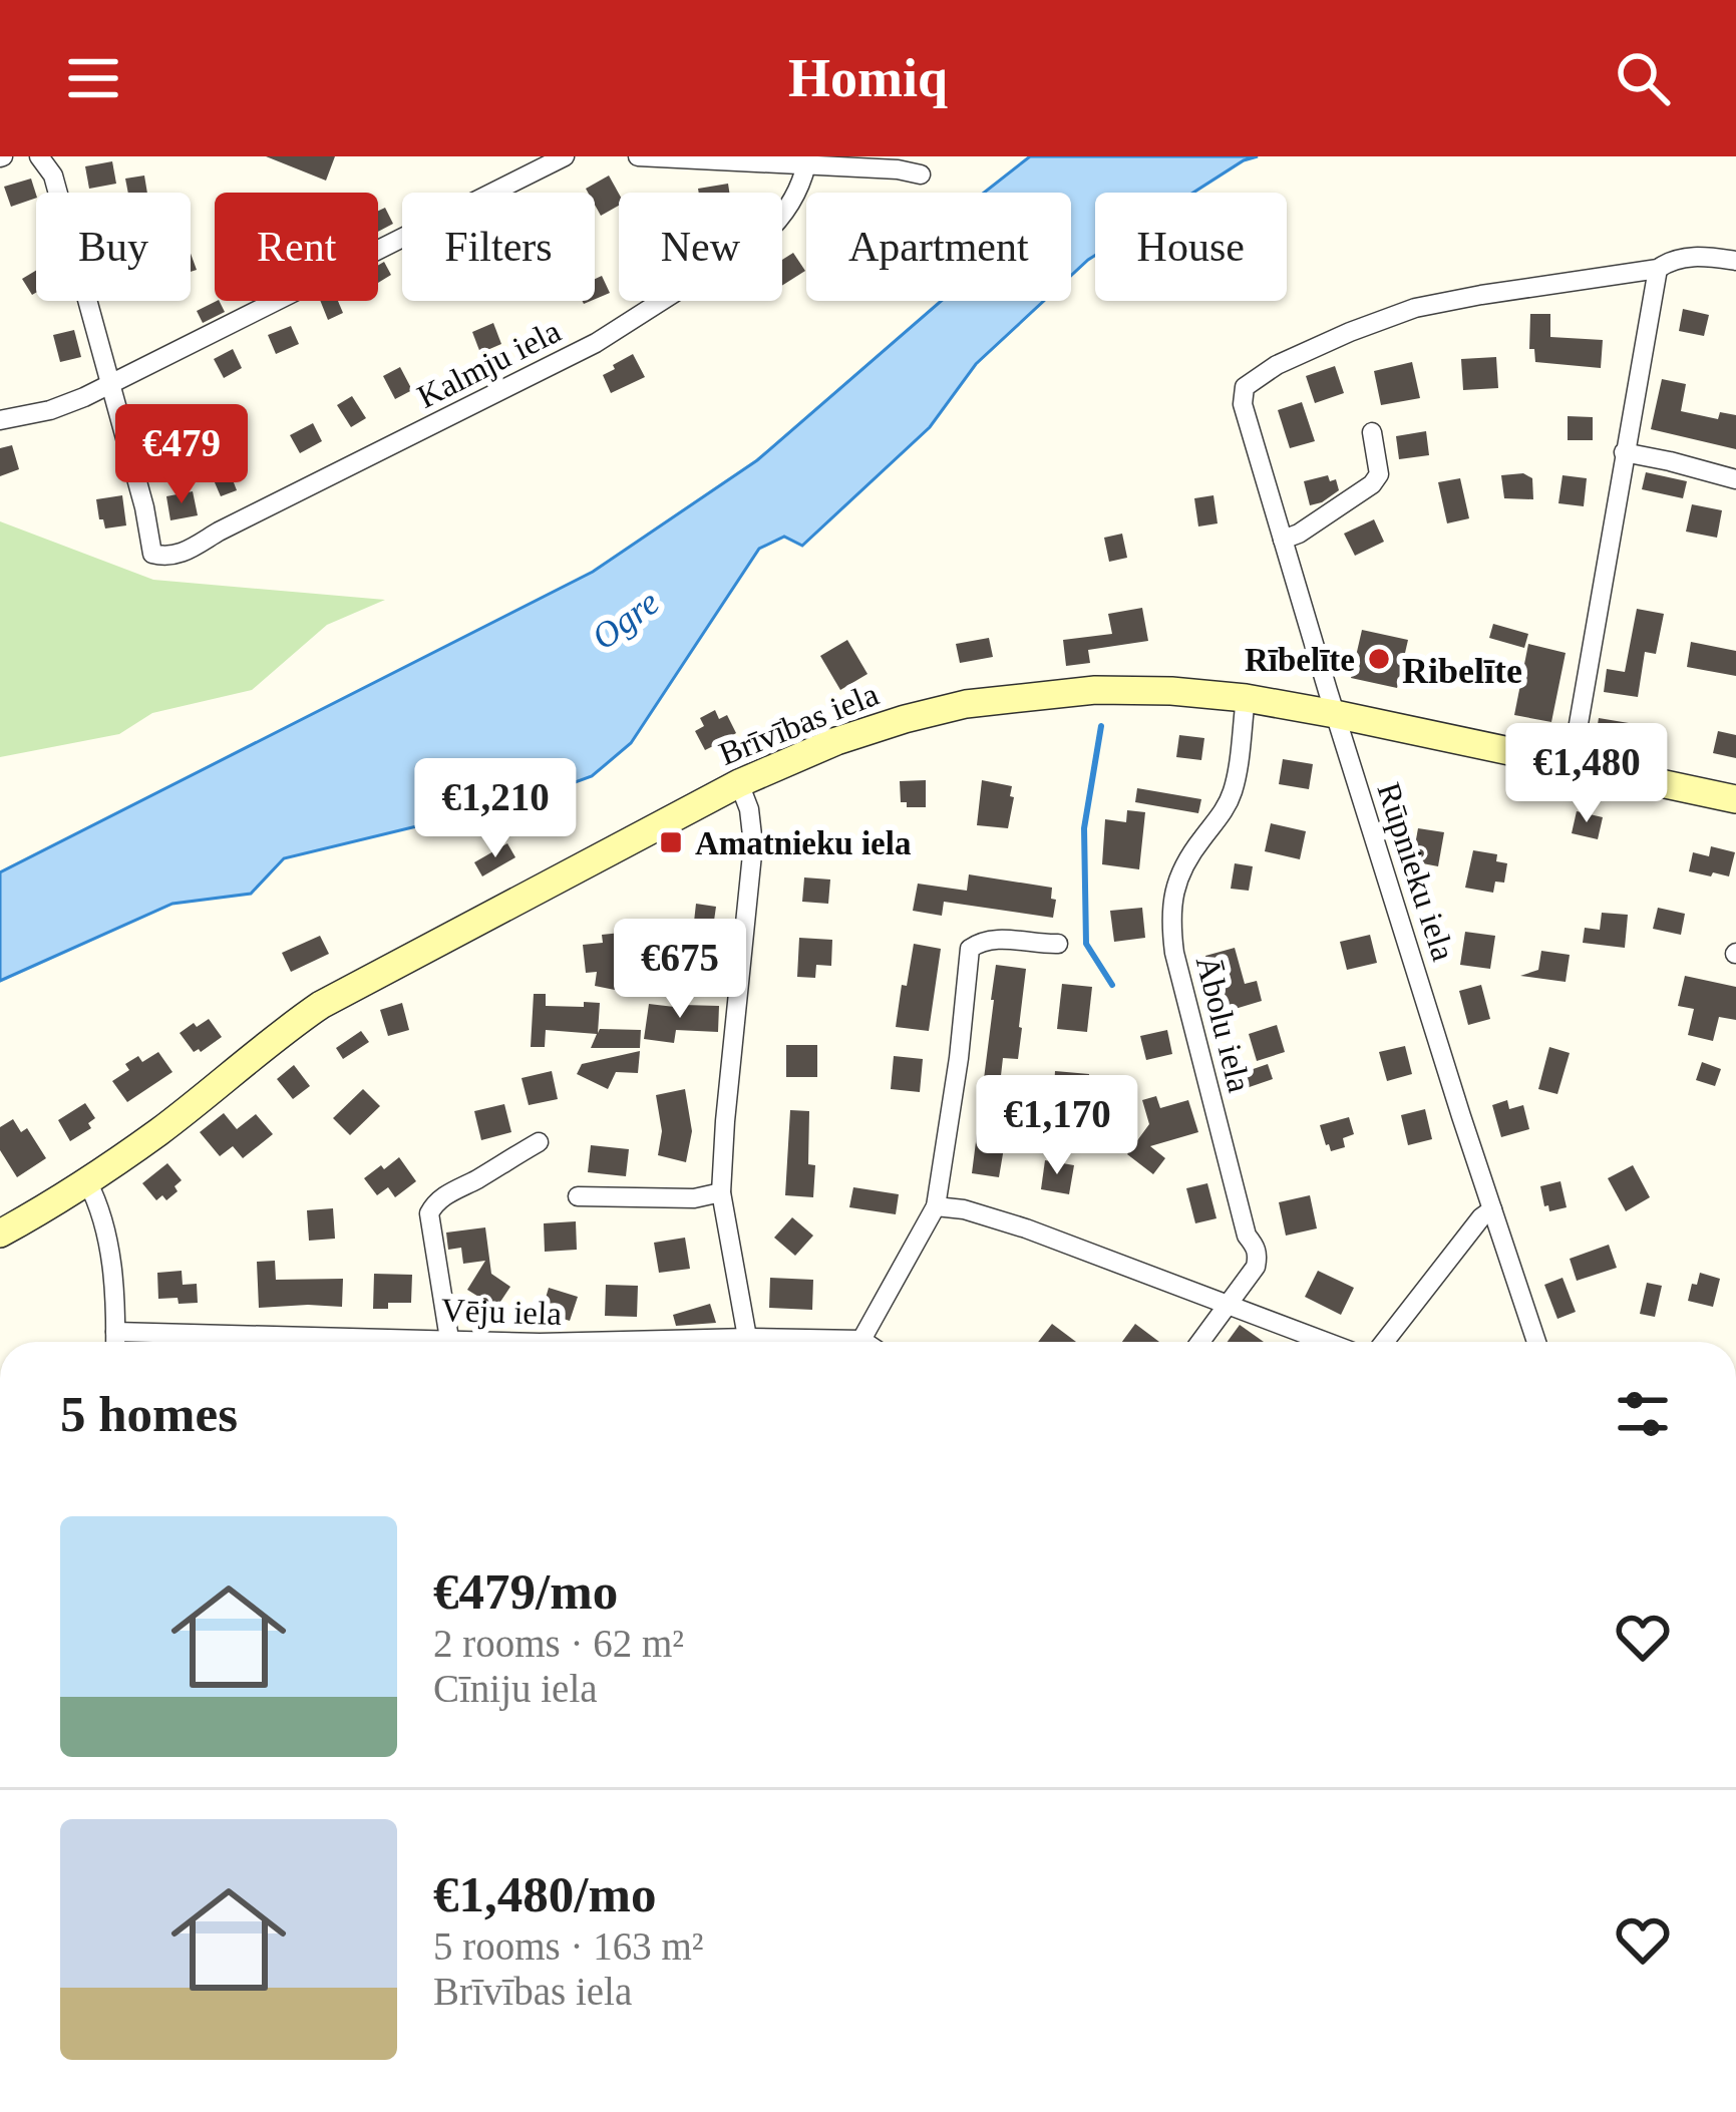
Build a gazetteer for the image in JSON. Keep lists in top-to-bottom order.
{
  "streets": {
    "main road": ["Brīvības iela"],
    "street": [
      "Kalmju iela",
      "Rūpnieku iela",
      "Ābolu iela",
      "Vēju iela"
    ]
  },
  "crossings": [
    ["Brīvības iela", "Rūpnieku iela"],
    ["Brīvības iela", "Ābolu iela"]
  ],
  "districts": ["Ribelīte"],
  "water": ["Ogre"],
  "places": {
    "other": ["Rībelīte"],
    "transit": ["Amatnieku iela"]
  },
  "page": {
    "header": "Homiq",
    "chip": [
      "Buy",
      "Rent",
      "Filters",
      "New",
      "Apartment",
      "House"
    ],
    "price": [
      "€479",
      "€1,480",
      "€1,210",
      "€675",
      "€1,170"
    ],
    "heading": "5 homes",
    "list": [
      {
        "name": "€479/mo",
        "note": "2 rooms · 62 m² · Cīniju iela"
      },
      {
        "name": "€1,480/mo",
        "note": "5 rooms · 163 m² · Brīvības iela"
      }
    ]
  }
}
